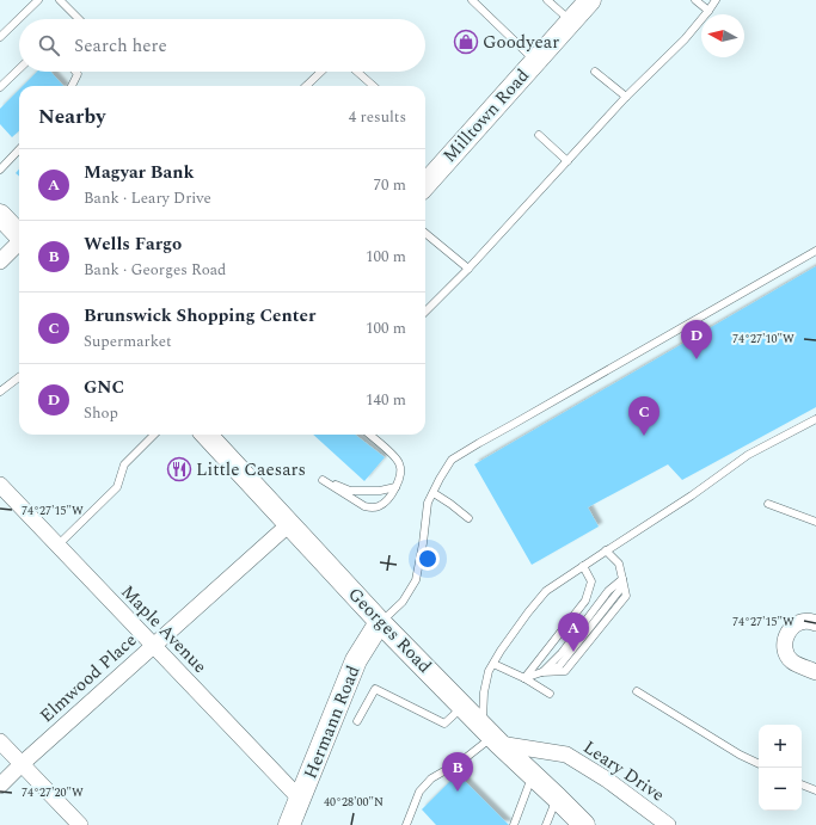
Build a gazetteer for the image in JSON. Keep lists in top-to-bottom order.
{
  "streets": {
    "street": [
      "Milltown Road",
      "Maple Avenue",
      "Georges Road",
      "Elmwood Place",
      "Hermann Road",
      "Leary Drive"
    ]
  },
  "crossings": [
    ["Maple Avenue", "Elmwood Place"],
    ["Maple Avenue", "Hermann Road"],
    ["Georges Road", "Elmwood Place"],
    ["Georges Road", "Hermann Road"],
    ["Georges Road", "Leary Drive"]
  ],
  "places": {
    "shop": ["Goodyear"],
    "restaurant": ["Little Caesars"]
  },
  "north": "left",
  "page": {
    "search": "Search here",
    "heading": ["Nearby", "4 results"],
    "list": [
      {
        "mark": "A",
        "name": "Magyar Bank",
        "note": "Bank · Leary Drive",
        "value": "70 m"
      },
      {
        "mark": "B",
        "name": "Wells Fargo",
        "note": "Bank · Georges Road",
        "value": "100 m"
      },
      {
        "mark": "C",
        "name": "Brunswick Shopping Center",
        "note": "Supermarket",
        "value": "100 m"
      },
      {
        "mark": "D",
        "name": "GNC",
        "note": "Shop",
        "value": "140 m"
      }
    ],
    "pins": [
      "D",
      "C",
      "A",
      "B"
    ],
    "map_buttons": ["+", "−"]
  },
  "coordinates": [
    "74°27'10\"W",
    "74°27'15\"W",
    "74°27'20\"W",
    "40°28'00\"N"
  ]
}
